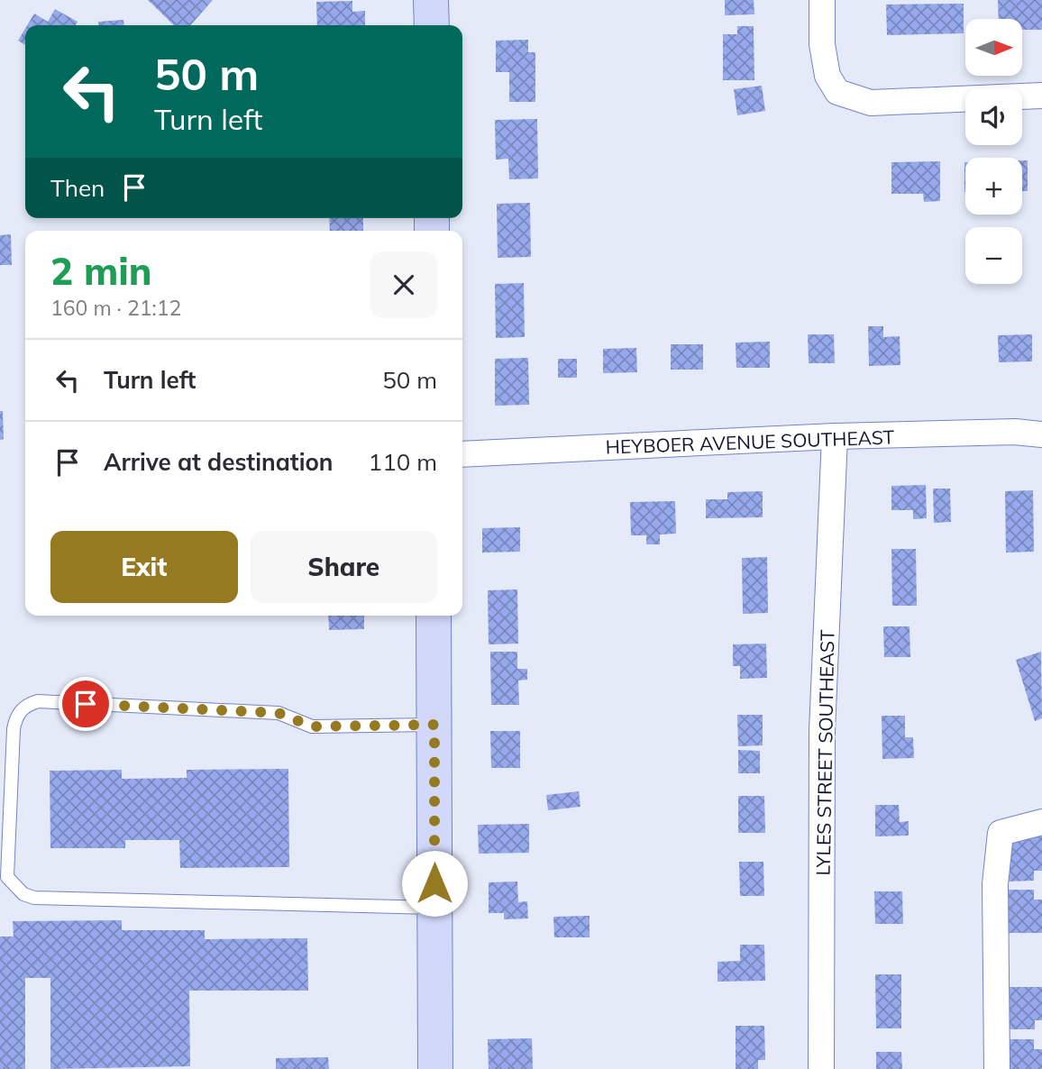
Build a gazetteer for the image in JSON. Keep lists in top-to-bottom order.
{
  "streets": {
    "street": ["HEYBOER AVENUE SOUTHEAST", "LYLES STREET SOUTHEAST"]
  },
  "crossings": [
    ["HEYBOER AVENUE SOUTHEAST", "LYLES STREET SOUTHEAST"]
  ],
  "north": "right",
  "page": {
    "map_buttons": ["+", "−"],
    "turn": ["50 m", "Turn left"],
    "then": "Then",
    "heading": ["2 min", "160 m · 21:12"],
    "list": [
      {
        "name": "Turn left",
        "value": "50 m"
      },
      {
        "name": "Arrive at destination",
        "value": "110 m"
      }
    ],
    "buttons": ["Exit", "Share"]
  }
}
